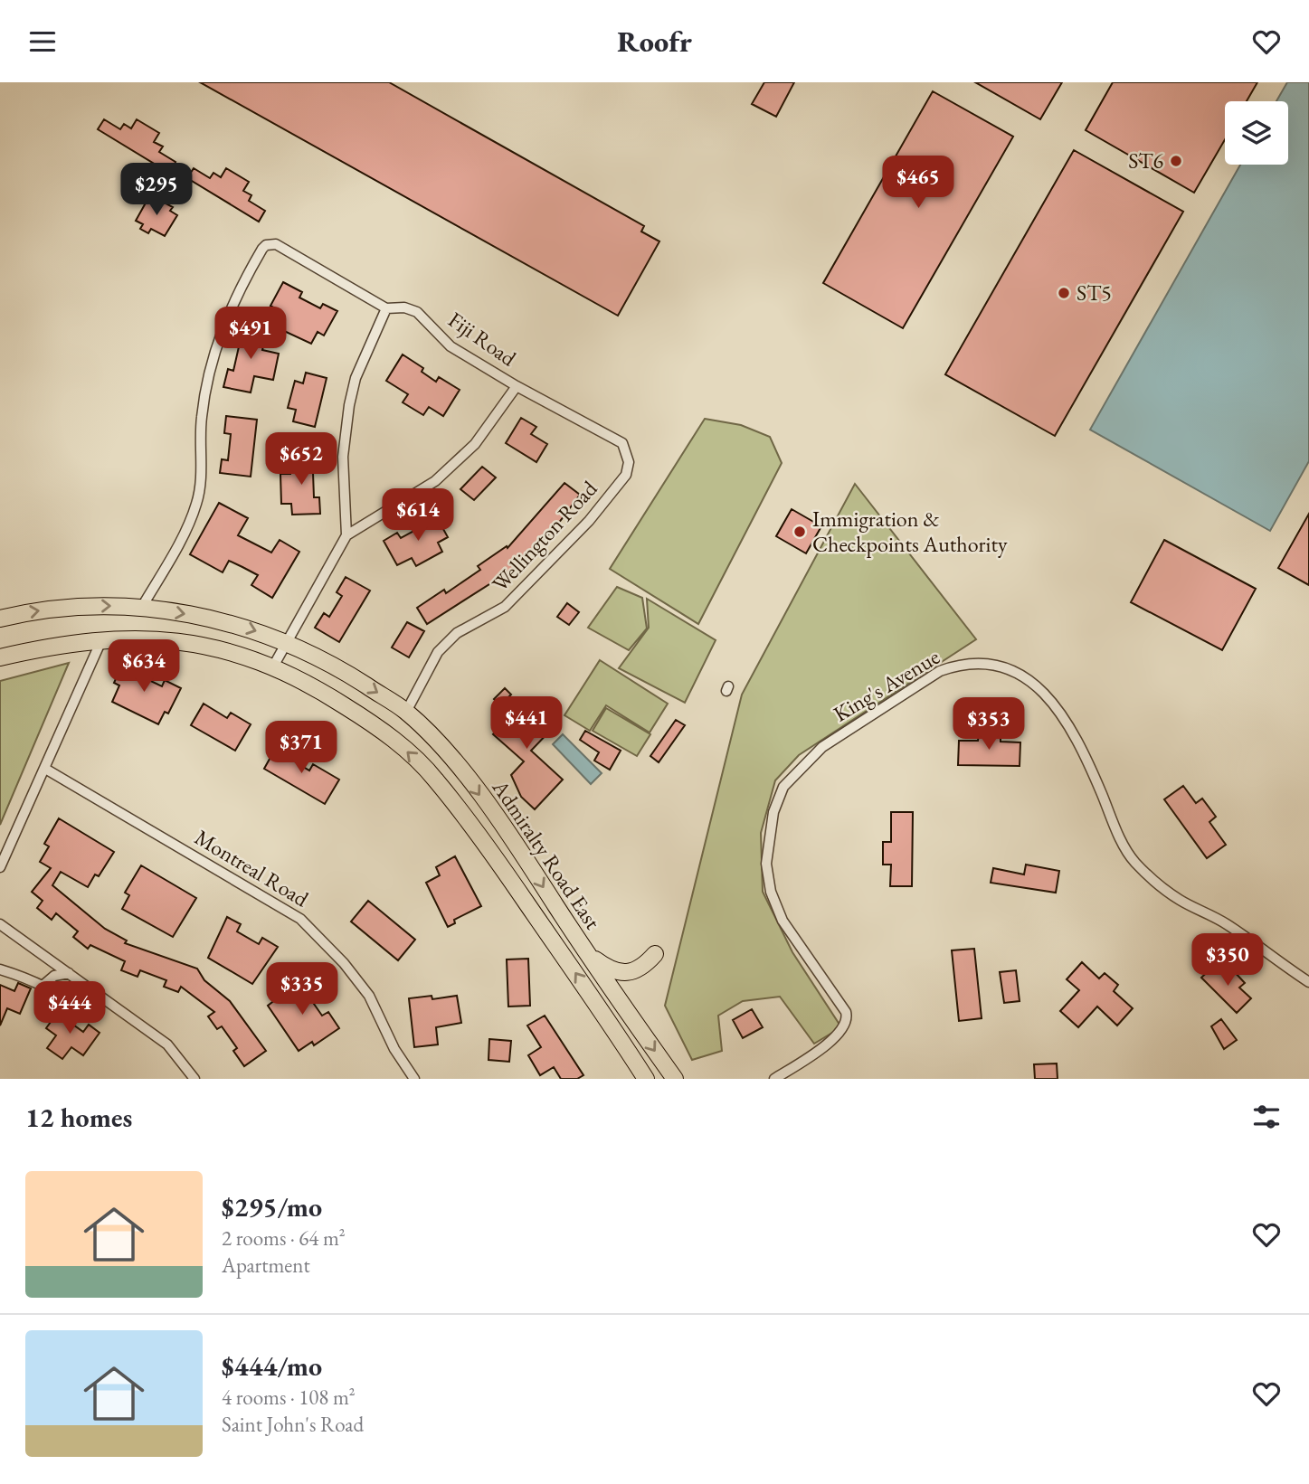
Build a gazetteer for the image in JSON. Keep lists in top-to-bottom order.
{
  "streets": {
    "main road": ["Admiralty Road East"],
    "street": [
      "Fiji Road",
      "Wellington Road",
      "King's Avenue",
      "Montreal Road"
    ]
  },
  "crossings": [
    ["Fiji Road", "Wellington Road"],
    ["Fiji Road", "Admiralty Road East"],
    ["Wellington Road", "Admiralty Road East"]
  ],
  "places": ["ST6", "ST5", "Immigration & Checkpoints Authority"],
  "page": {
    "header": "Roofr",
    "price": [
      "$465",
      "$295",
      "$491",
      "$652",
      "$614",
      "$634",
      "$441",
      "$353",
      "$371",
      "$350",
      "$335",
      "$444"
    ],
    "heading": "12 homes",
    "list": [
      {
        "name": "$295/mo",
        "note": "2 rooms · 64 m² · Apartment"
      },
      {
        "name": "$444/mo",
        "note": "4 rooms · 108 m² · Saint John's Road"
      }
    ]
  }
}
